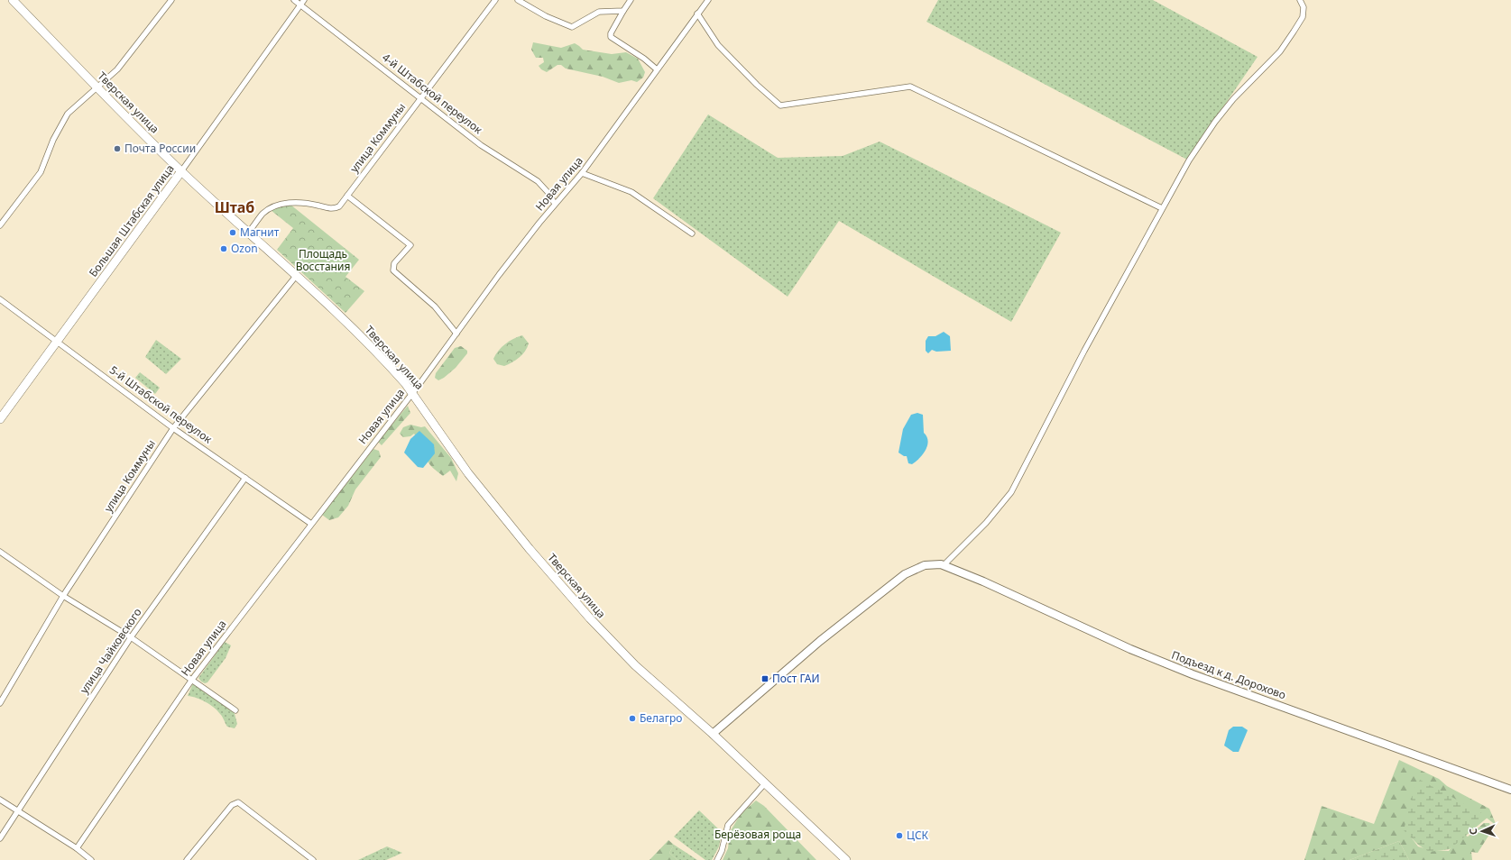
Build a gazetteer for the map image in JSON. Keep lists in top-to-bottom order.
{
  "streets": {
    "main road": ["Тверская улица", "Большая Штабская улица"],
    "street": [
      "4-й Штабской переулок",
      "улица Коммуны",
      "Новая улица",
      "5-й Штабской переулок",
      "улица Чайковского",
      "Подъезд к д. Дорохово"
    ]
  },
  "crossings": [
    ["4-й Штабской переулок", "улица Коммуны"],
    ["4-й Штабской переулок", "Новая улица"],
    ["4-й Штабской переулок", "Большая Штабская улица"],
    ["Тверская улица", "улица Коммуны"],
    ["Тверская улица", "Новая улица"],
    ["Тверская улица", "Большая Штабская улица"],
    ["улица Коммуны", "5-й Штабской переулок"],
    ["Новая улица", "5-й Штабской переулок"],
    ["Большая Штабская улица", "5-й Штабской переулок"],
    ["5-й Штабской переулок", "улица Чайковского"]
  ],
  "districts": ["Штаб"],
  "parks": ["Площадь Восстания", "Берёзовая роща"],
  "places": {
    "other": [
      "Почта России",
      "Магнит",
      "Ozon",
      "Белагро",
      "ЦСК"
    ],
    "transit": ["Пост ГАИ"]
  },
  "north": "left"
}
